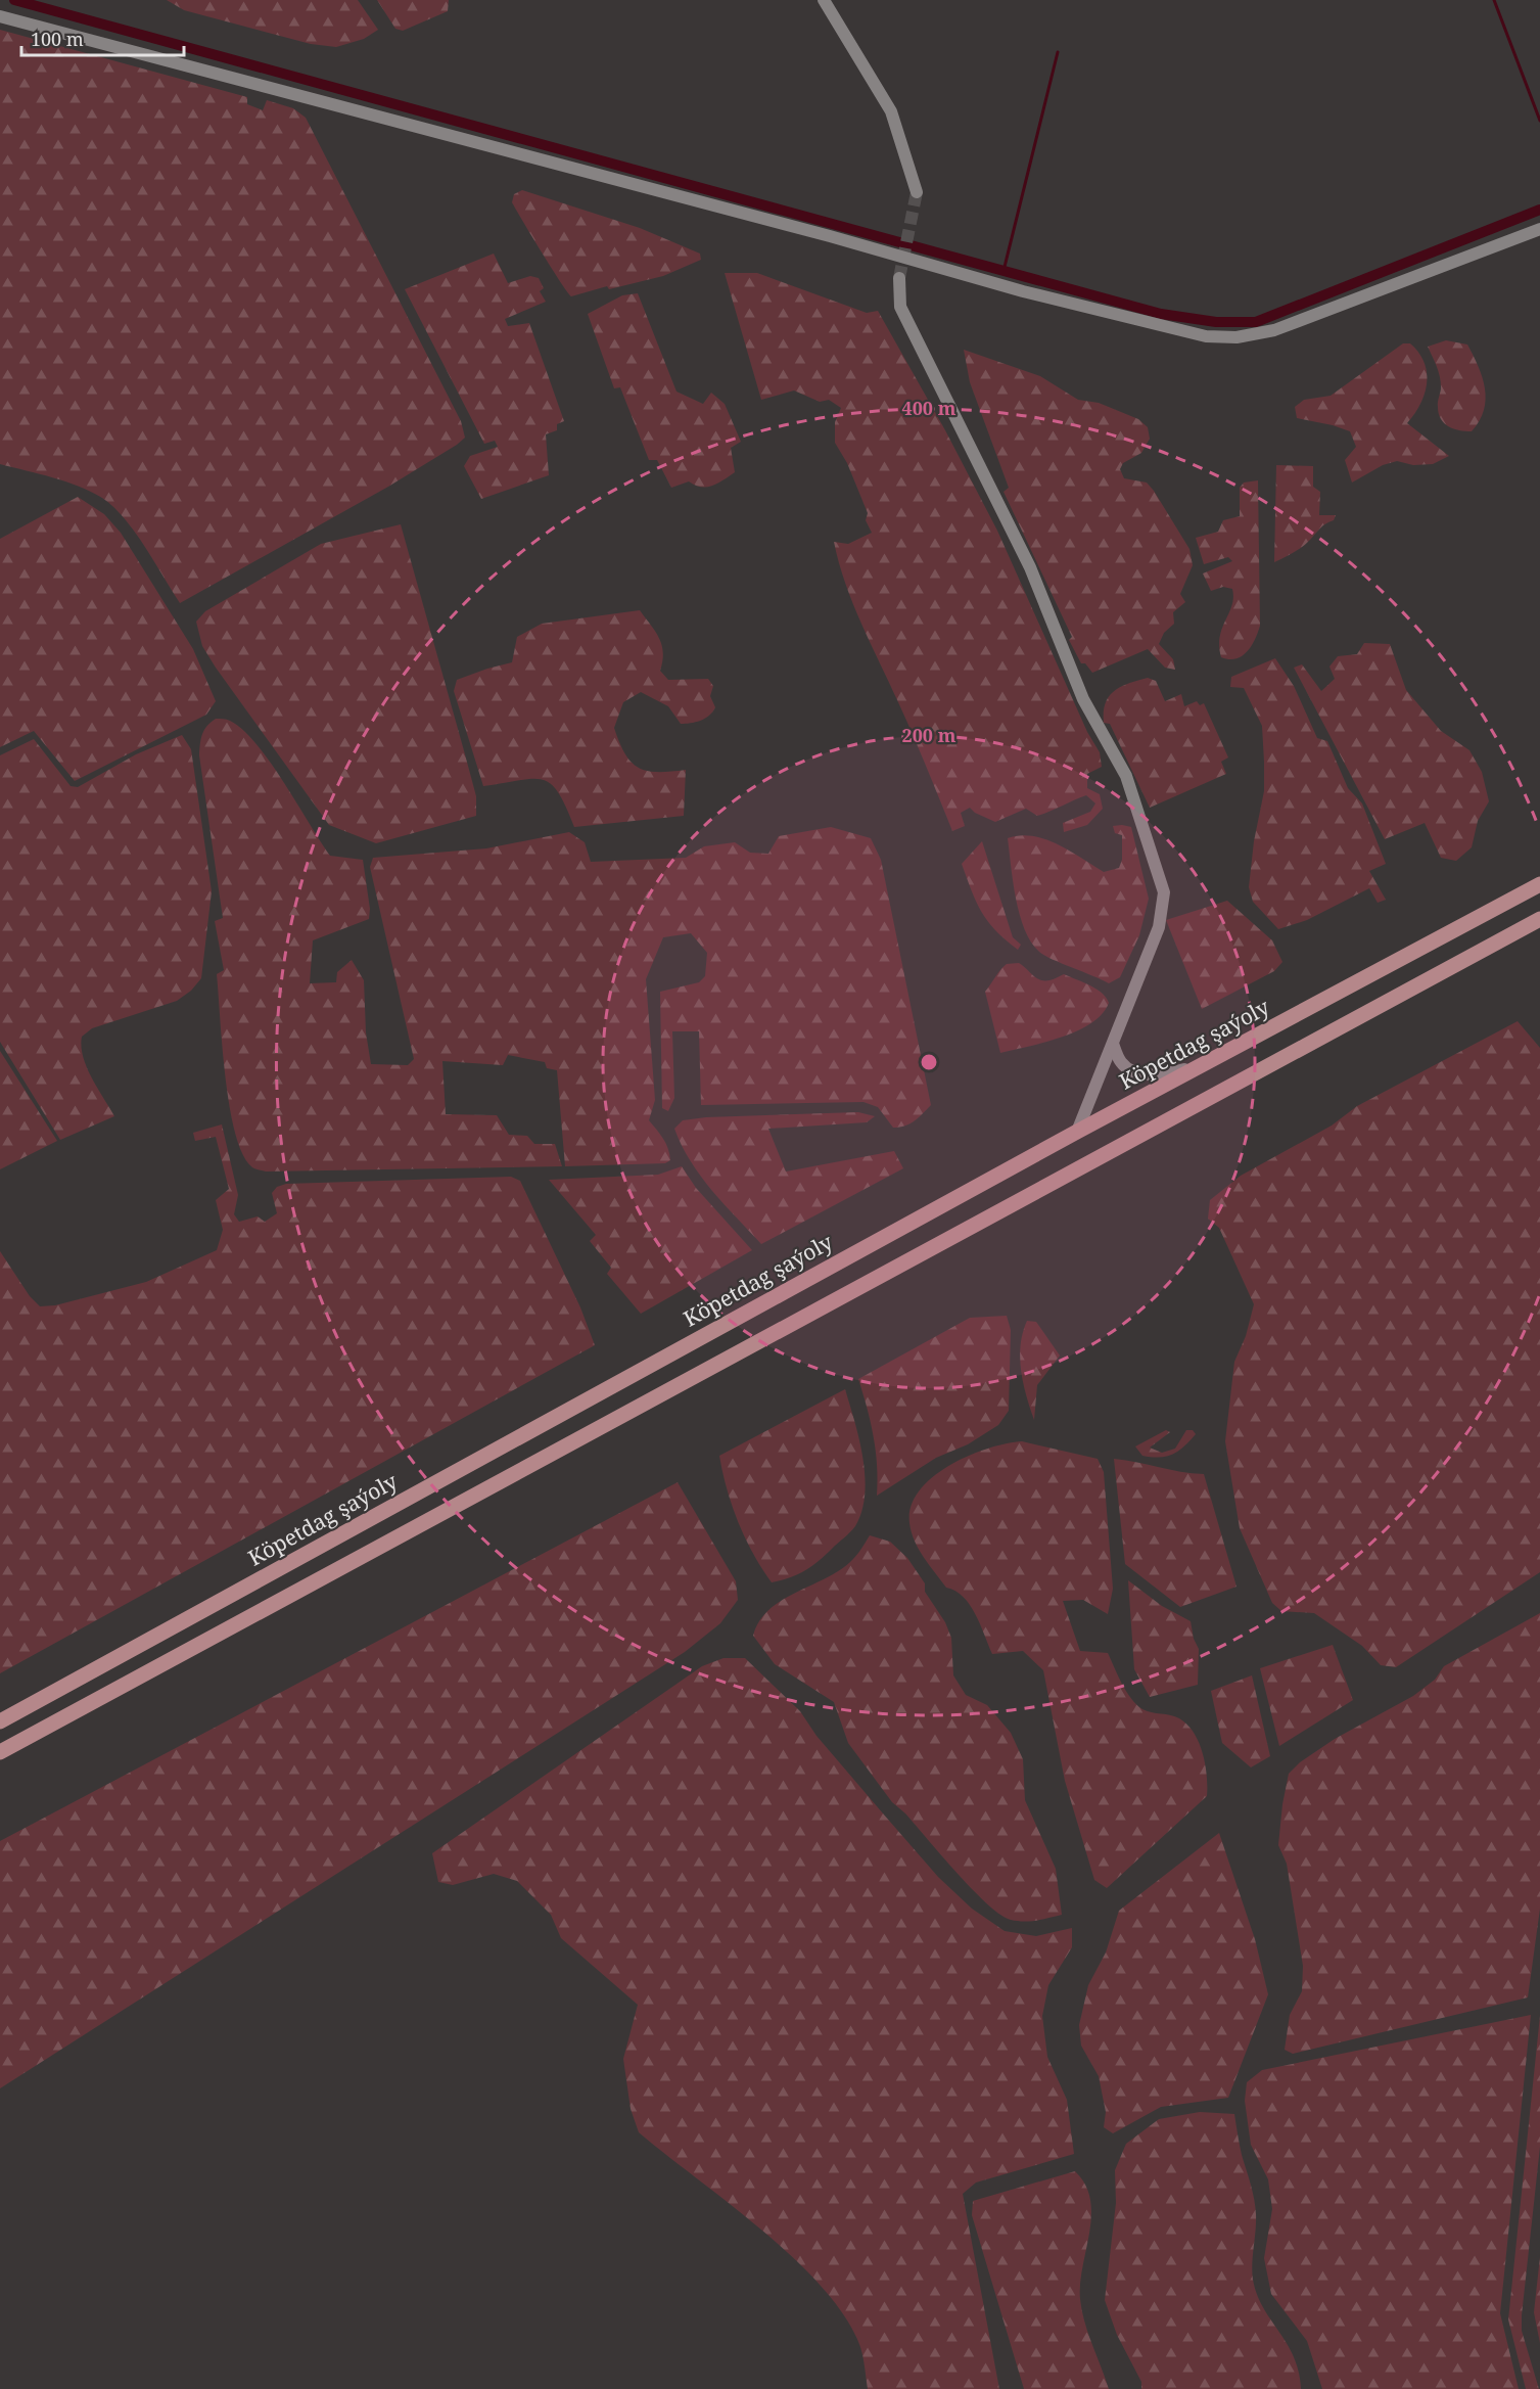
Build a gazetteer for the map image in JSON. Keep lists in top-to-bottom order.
{
  "streets": {
    "main road": ["Köpetdag şaýoly"]
  },
  "scale_bar": "100 m",
  "rings": ["400 m", "200 m"]
}
